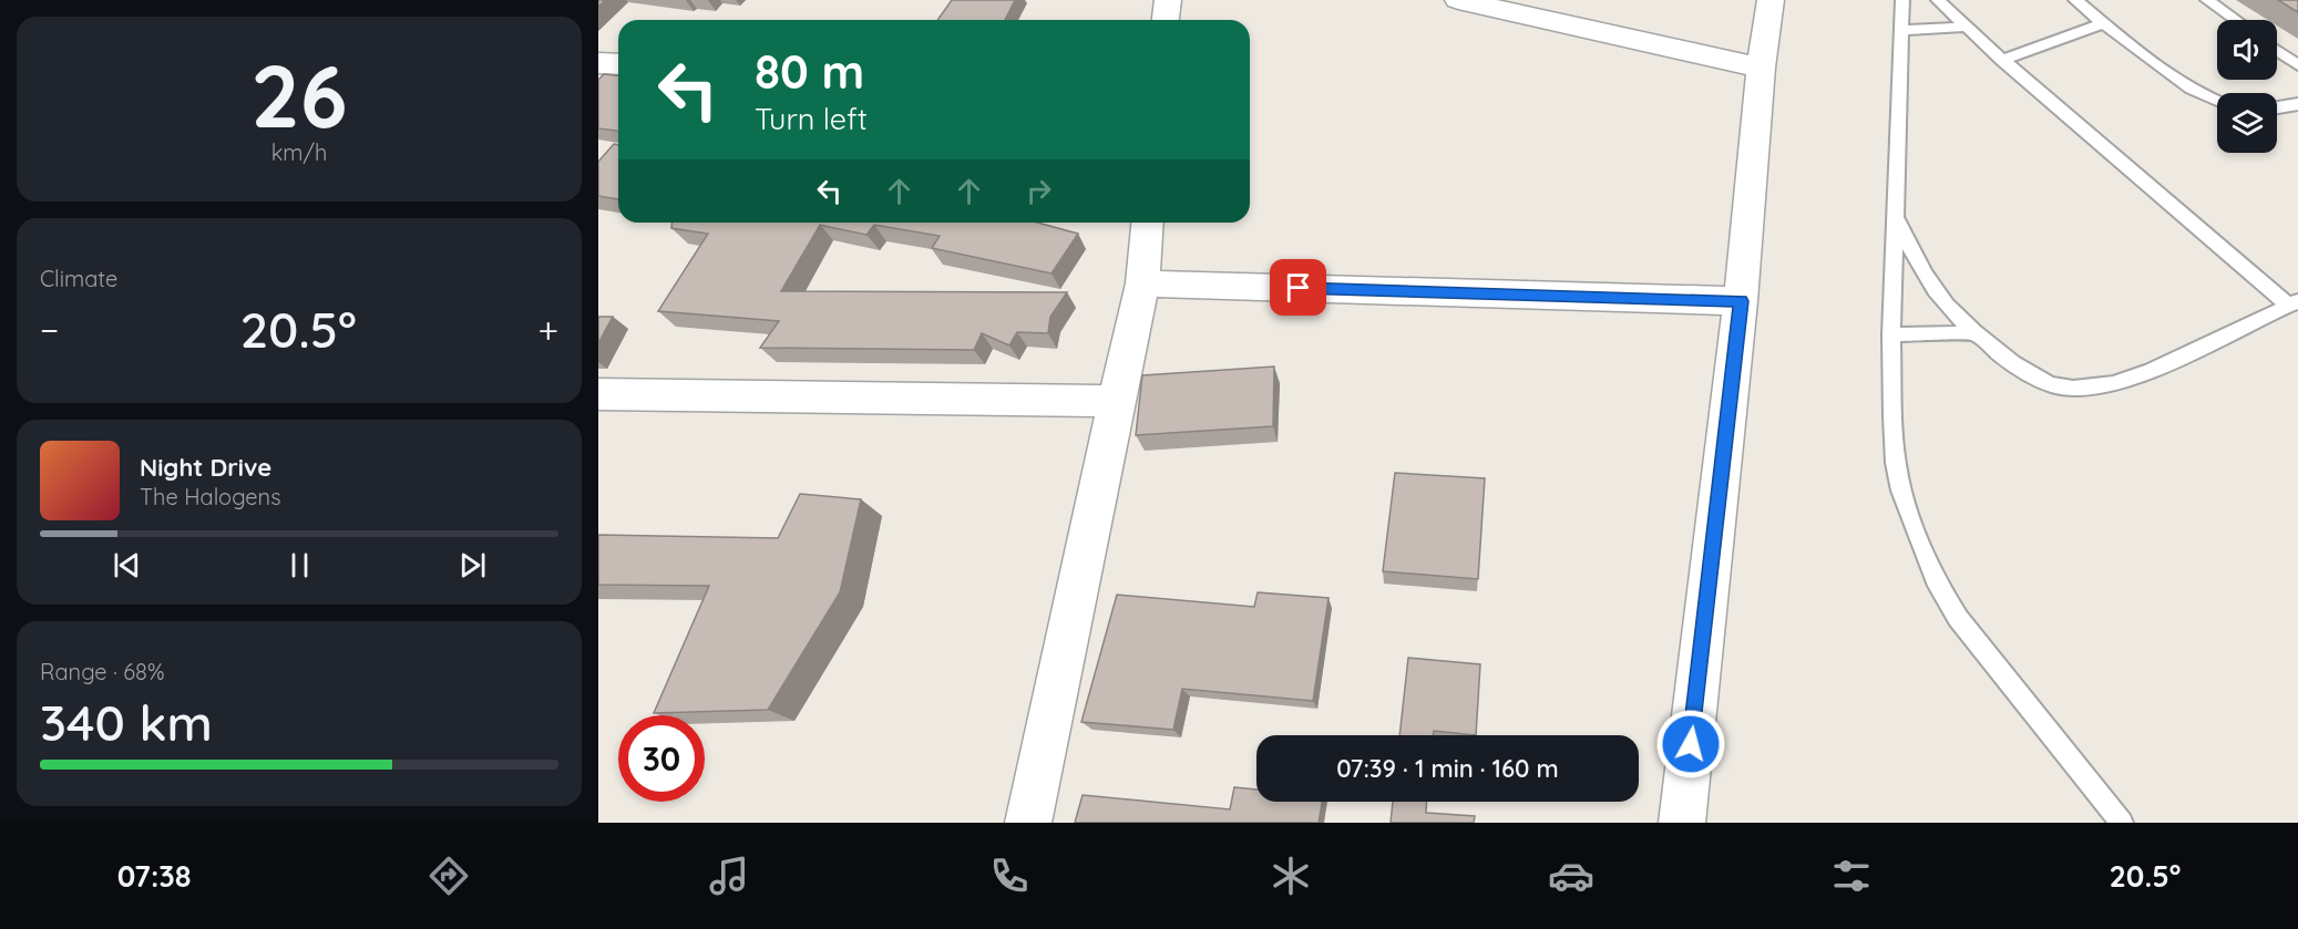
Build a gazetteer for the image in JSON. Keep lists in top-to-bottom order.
{
  "page": {
    "tile": [
      ["26", "km/h"],
      "Climate",
      ["Range · 68%", "340 km"]
    ],
    "turn": ["80 m", "Turn left"],
    "heat": ["−", "20.5°", "+"],
    "song": ["Night Drive", "The Halogens"],
    "limit": "30",
    "trip": "07:39 · 1 min · 160 m",
    "tabs": ["07:38", "20.5°"]
  }
}
